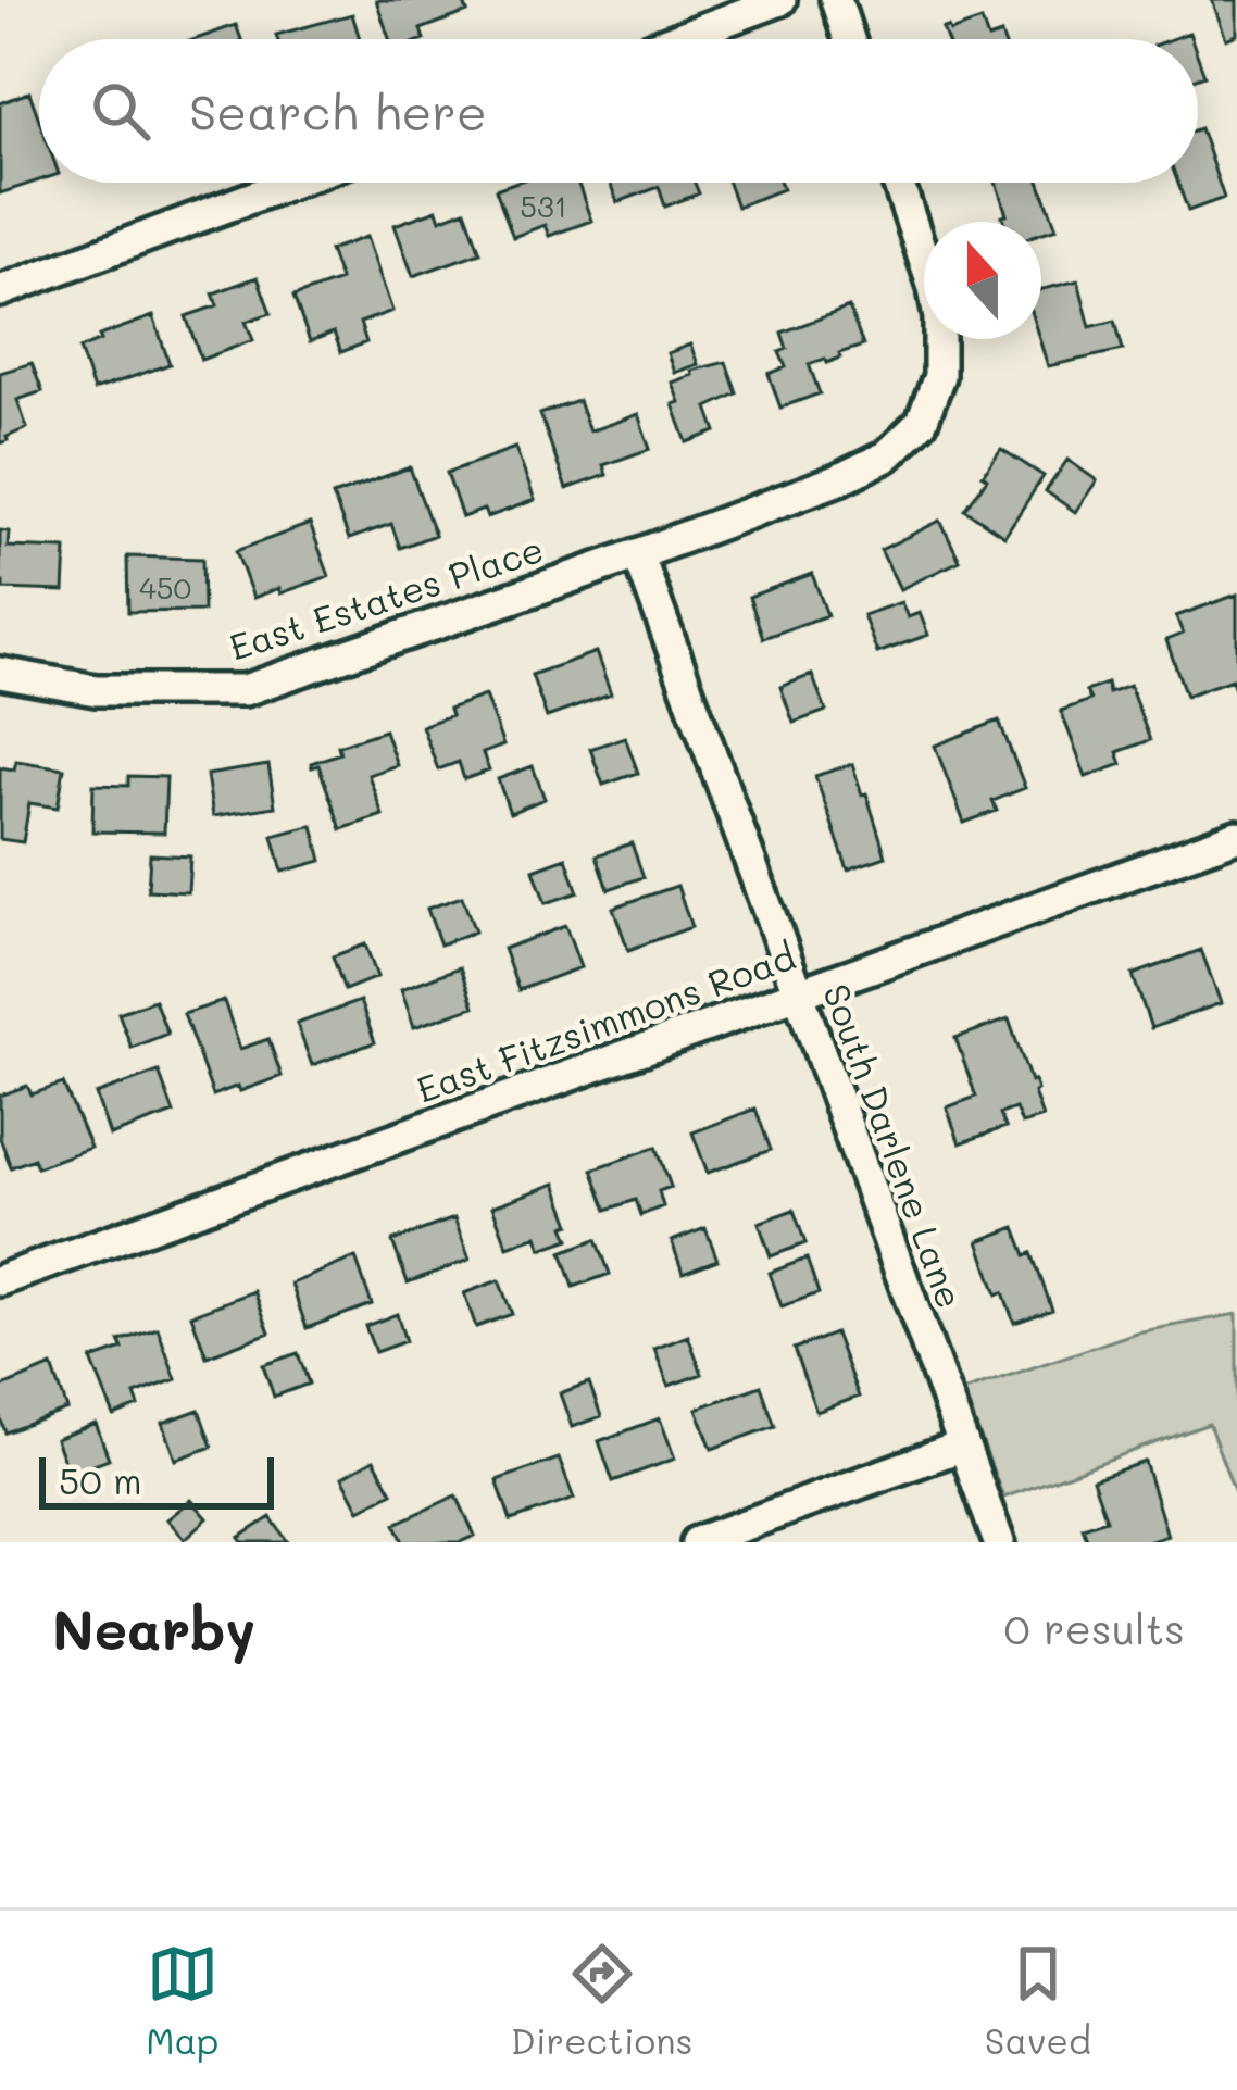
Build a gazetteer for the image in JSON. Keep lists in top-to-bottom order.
{
  "streets": {
    "street": ["East Estates Place", "East Fitzsimmons Road", "South Darlene Lane"]
  },
  "crossings": [
    ["East Estates Place", "South Darlene Lane"],
    ["East Fitzsimmons Road", "South Darlene Lane"]
  ],
  "house_numbers": ["531", "450"],
  "scale_bar": "50 m",
  "north": "top",
  "page": {
    "search": "Search here",
    "scale": "50 m",
    "heading": ["Nearby", "0 results"],
    "nav": ["Map", "Directions", "Saved"]
  }
}
